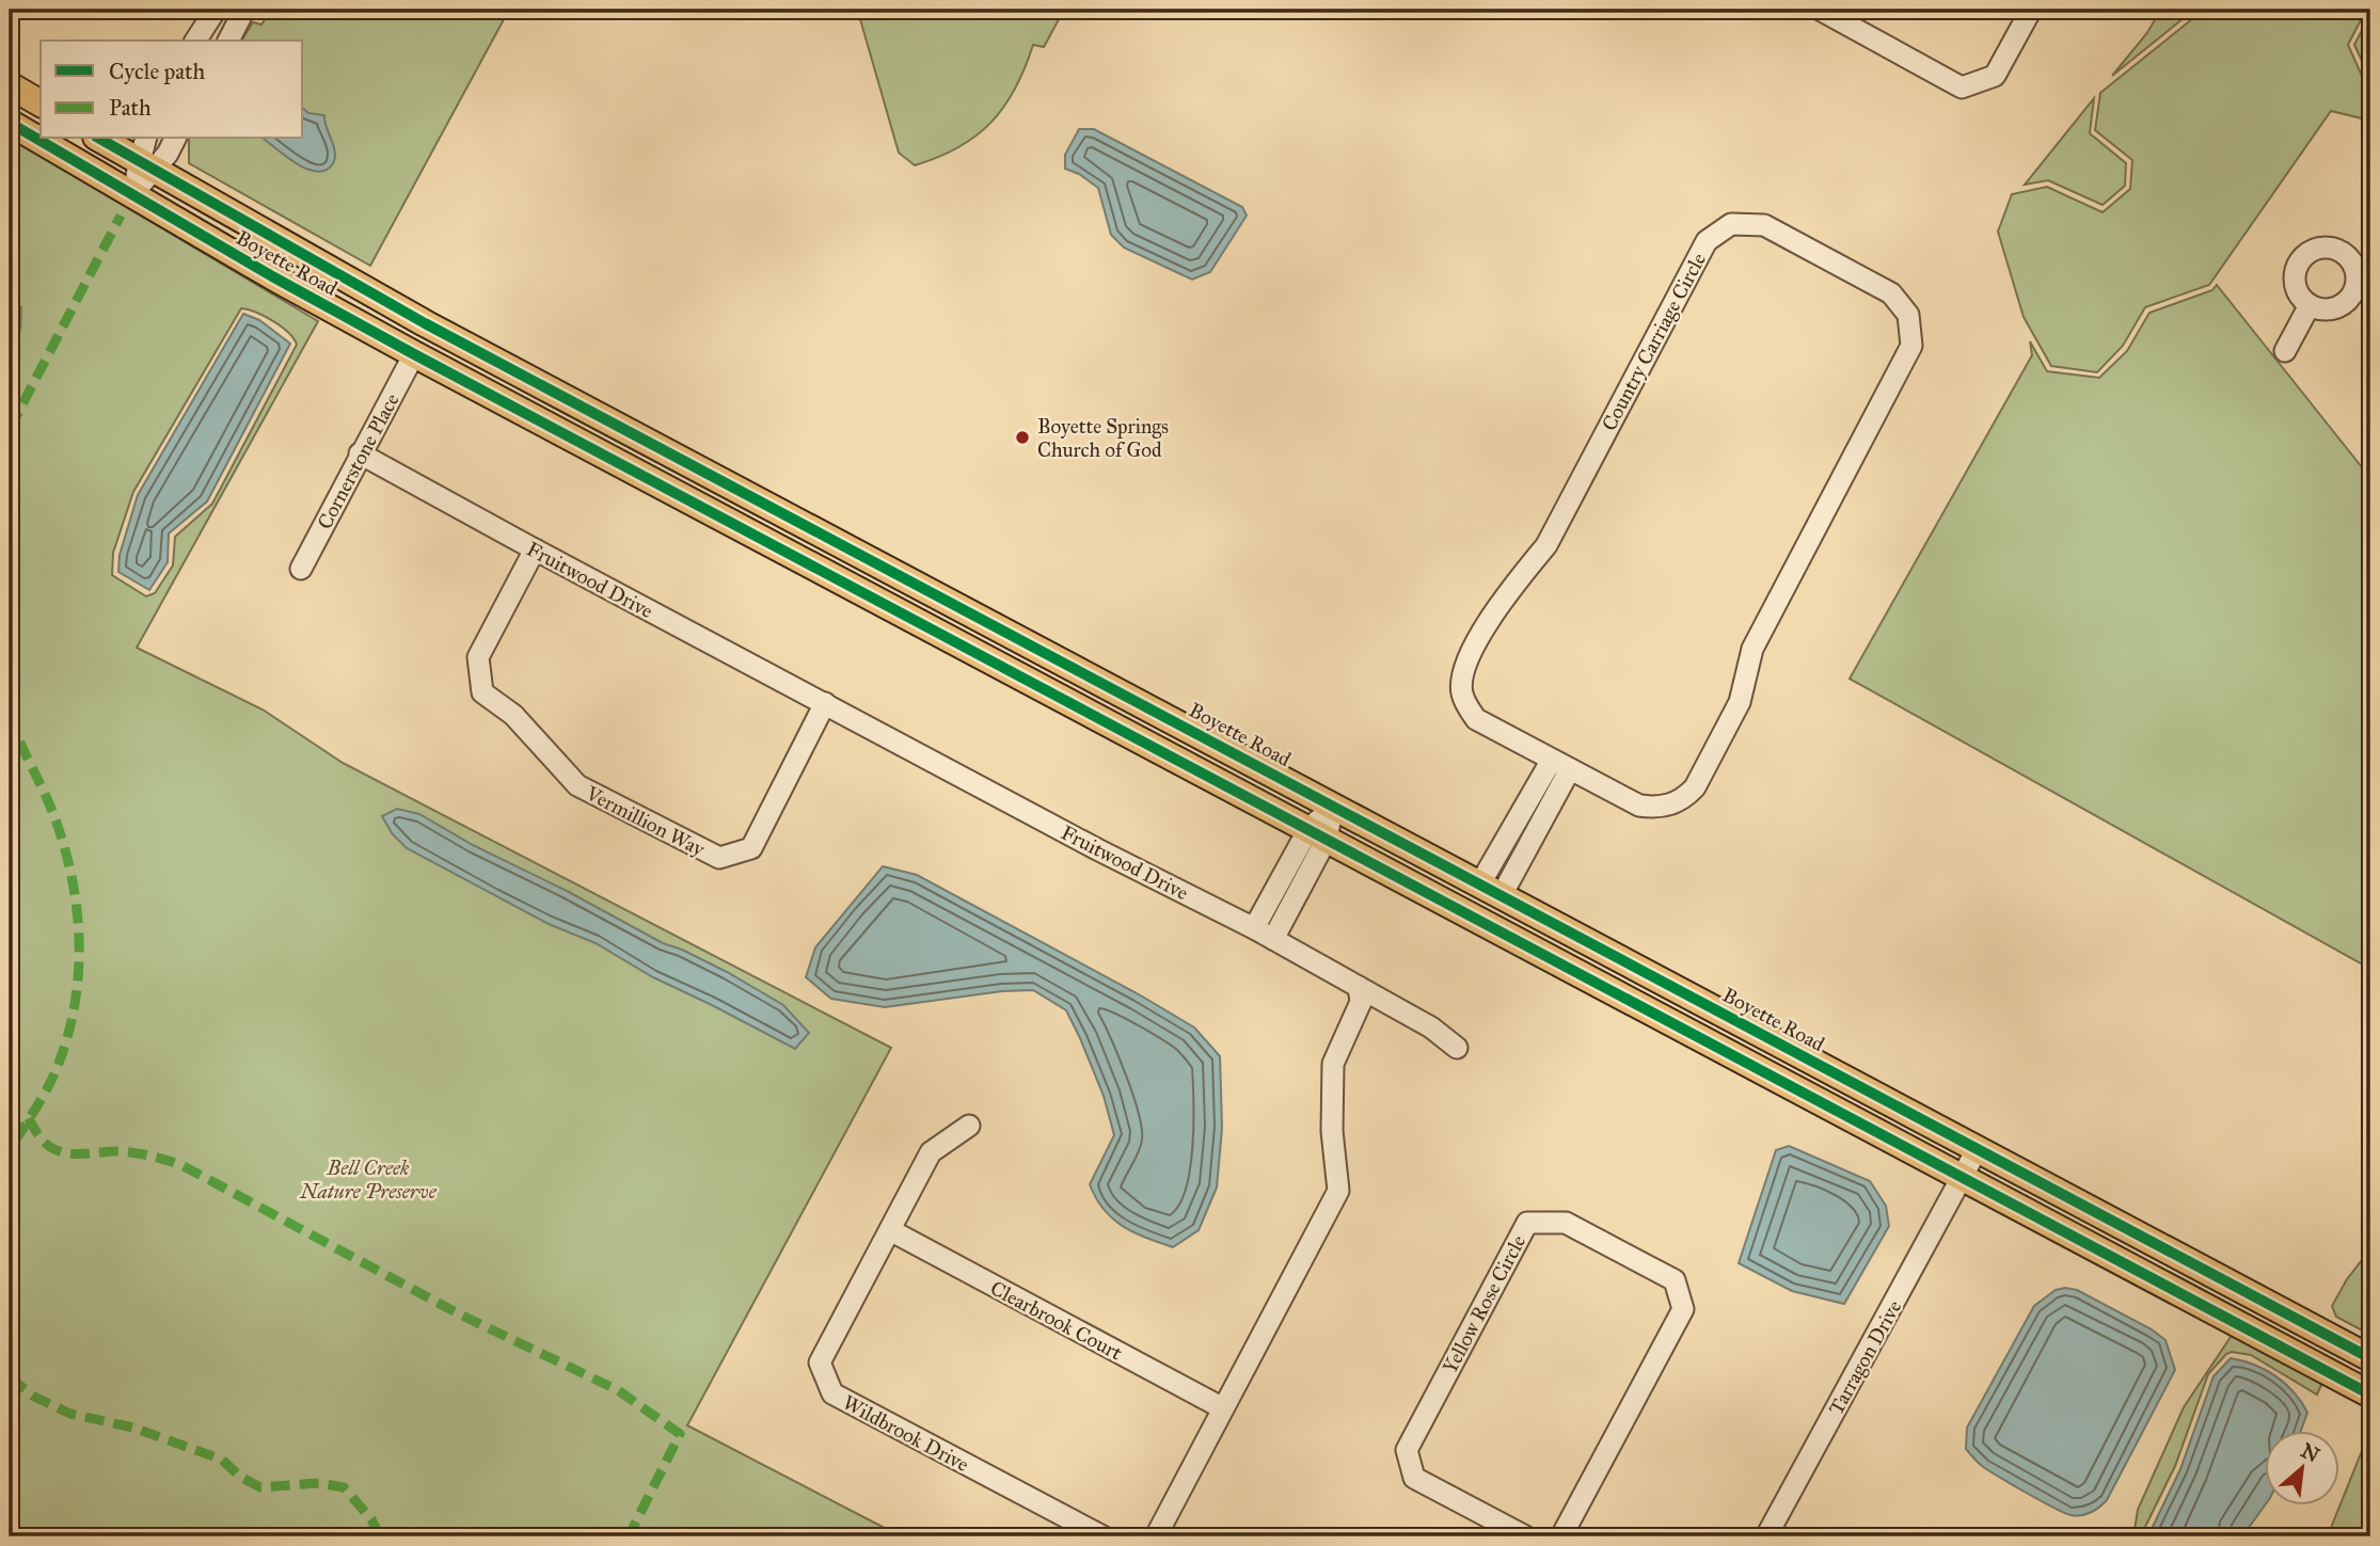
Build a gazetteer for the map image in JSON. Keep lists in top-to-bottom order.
{
  "streets": {
    "main road": ["Boyette Road"],
    "street": [
      "Country Carriage Circle",
      "Cornerstone Place",
      "Fruitwood Drive",
      "Vermillion Way",
      "Yellow Rose Circle",
      "Clearbrook Court",
      "Tarragon Drive",
      "Wildbrook Drive"
    ]
  },
  "crossings": [
    ["Boyette Road", "Cornerstone Place"],
    ["Boyette Road", "Tarragon Drive"],
    ["Cornerstone Place", "Fruitwood Drive"],
    ["Fruitwood Drive", "Vermillion Way"],
    ["Clearbrook Court", "Wildbrook Drive"]
  ],
  "parks": ["Bell Creek Nature Preserve"],
  "places": ["Boyette Springs Church of God"],
  "legend": ["Cycle path", "Path"],
  "north": "top right"
}
